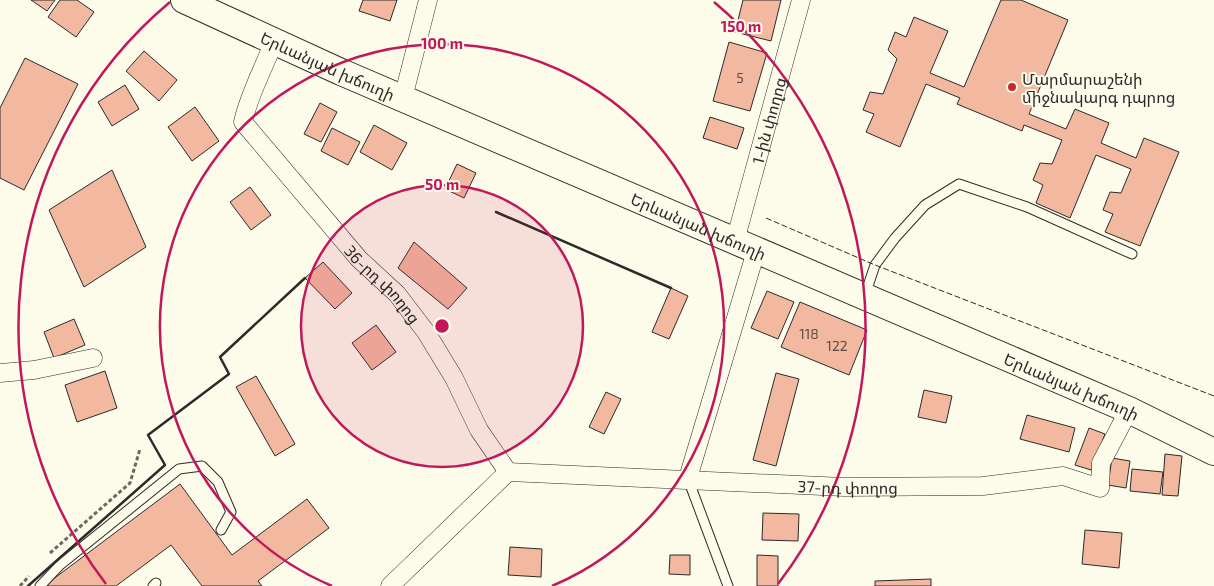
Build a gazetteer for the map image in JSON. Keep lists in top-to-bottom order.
{
  "streets": {
    "main road": ["Երևանյան խճուղի"],
    "street": ["1-ին փողոց", "36-րդ փողոց", "37-րդ փողոց"]
  },
  "crossings": [
    ["Երևանյան խճուղի", "1-ին փողոց"],
    ["Երևանյան խճուղի", "36-րդ փողոց"],
    ["Երևանյան խճուղի", "37-րդ փողոց"],
    ["1-ին փողոց", "37-րդ փողոց"],
    ["36-րդ փողոց", "37-րդ փողոց"]
  ],
  "places": ["Մարմարաշենի միջնակարգ դպրոց"],
  "house_numbers": ["5", "118", "122"],
  "rings": ["150 m", "100 m", "50 m"]
}
